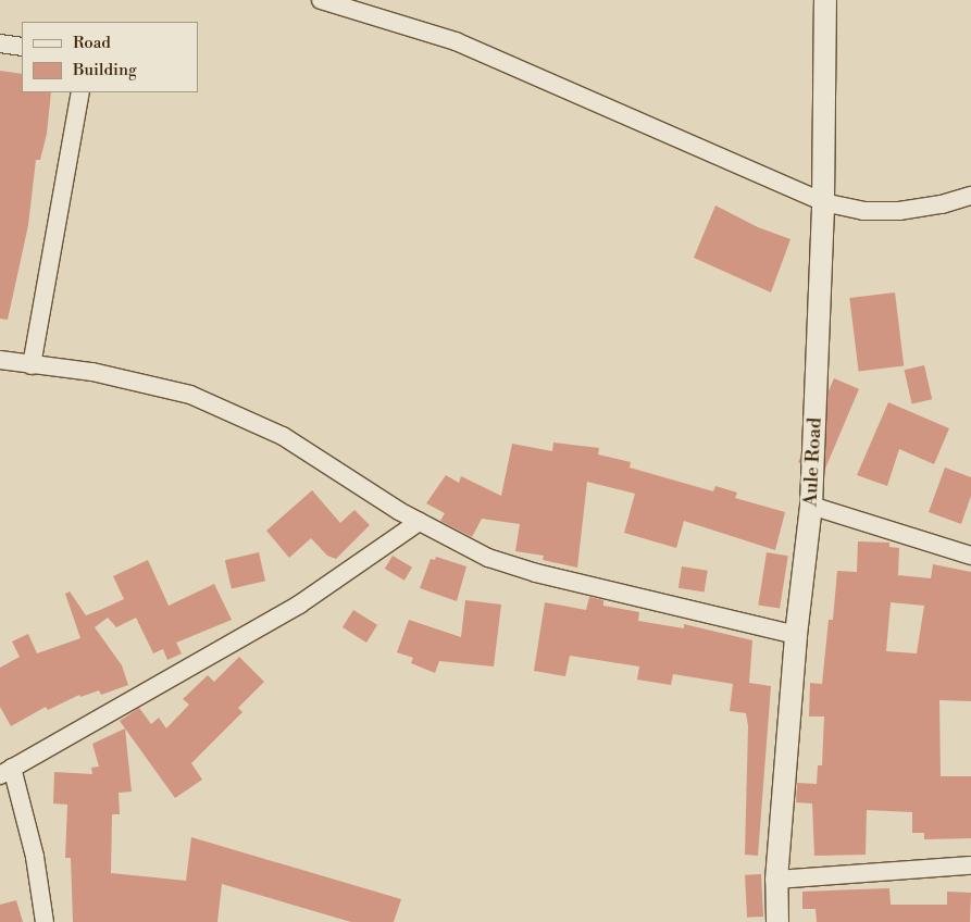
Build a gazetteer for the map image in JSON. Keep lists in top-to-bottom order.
{
  "streets": {
    "street": ["Aule Road"]
  },
  "legend": ["Road", "Building"]
}
